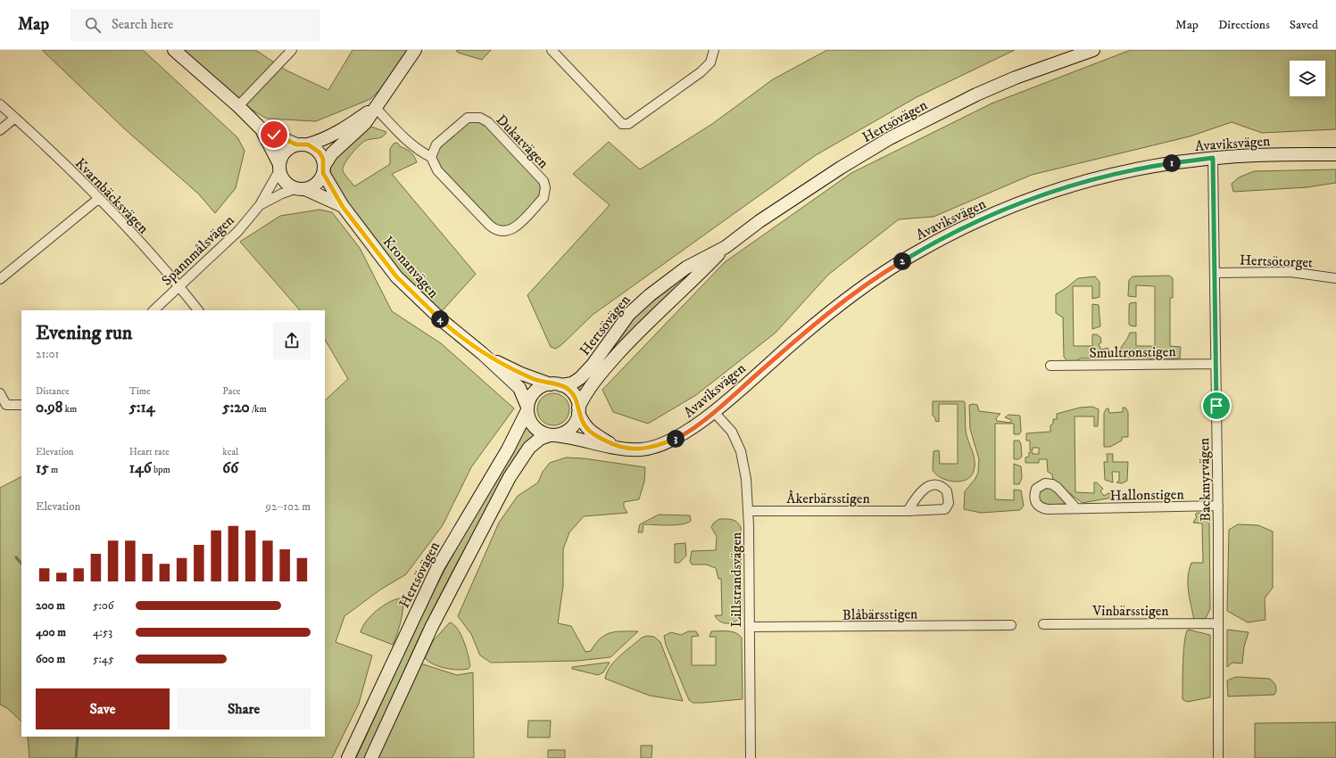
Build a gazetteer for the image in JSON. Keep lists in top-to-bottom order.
{
  "streets": {
    "street": [
      "Hertsövägen",
      "Dukatvägen",
      "Avaviksvägen",
      "Kvarnbäcksvägen",
      "Spannmålsvägen",
      "Hertsötorget",
      "Kronanvägen",
      "Smultronstigen",
      "Backmyrvägen",
      "Hallonstigen",
      "Åkerbärsstigen",
      "Lillstrandsvägen",
      "Vinbärsstigen",
      "Blåbärsstigen"
    ]
  },
  "crossings": [
    ["Hertsövägen", "Avaviksvägen"],
    ["Hertsövägen", "Kronanvägen"],
    ["Avaviksvägen", "Kronanvägen"],
    ["Avaviksvägen", "Backmyrvägen"],
    ["Avaviksvägen", "Lillstrandsvägen"],
    ["Kvarnbäcksvägen", "Spannmålsvägen"],
    ["Spannmålsvägen", "Kronanvägen"],
    ["Hertsötorget", "Backmyrvägen"],
    ["Smultronstigen", "Backmyrvägen"],
    ["Backmyrvägen", "Hallonstigen"],
    ["Backmyrvägen", "Vinbärsstigen"],
    ["Åkerbärsstigen", "Lillstrandsvägen"],
    ["Lillstrandsvägen", "Blåbärsstigen"]
  ],
  "page": {
    "header": "Map",
    "search": "Search here",
    "nav": ["Map", "Directions", "Saved"],
    "pins": [
      "1",
      "2",
      "4",
      "3"
    ],
    "heading": ["Evening run", "21:01"],
    "stats": [
      ["Distance", "0.98 km"],
      ["Time", "5:14"],
      ["Pace", "5:20 /km"],
      ["Elevation", "15 m"],
      ["Heart rate", "146 bpm"],
      ["kcal", "66"]
    ],
    "chart": ["Elevation", "92–102 m"],
    "list": [
      {
        "name": "200 m",
        "note": "5:06"
      },
      {
        "name": "400 m",
        "note": "4:53"
      },
      {
        "name": "600 m",
        "note": "5:45"
      }
    ],
    "buttons": ["Save", "Share"]
  }
}
